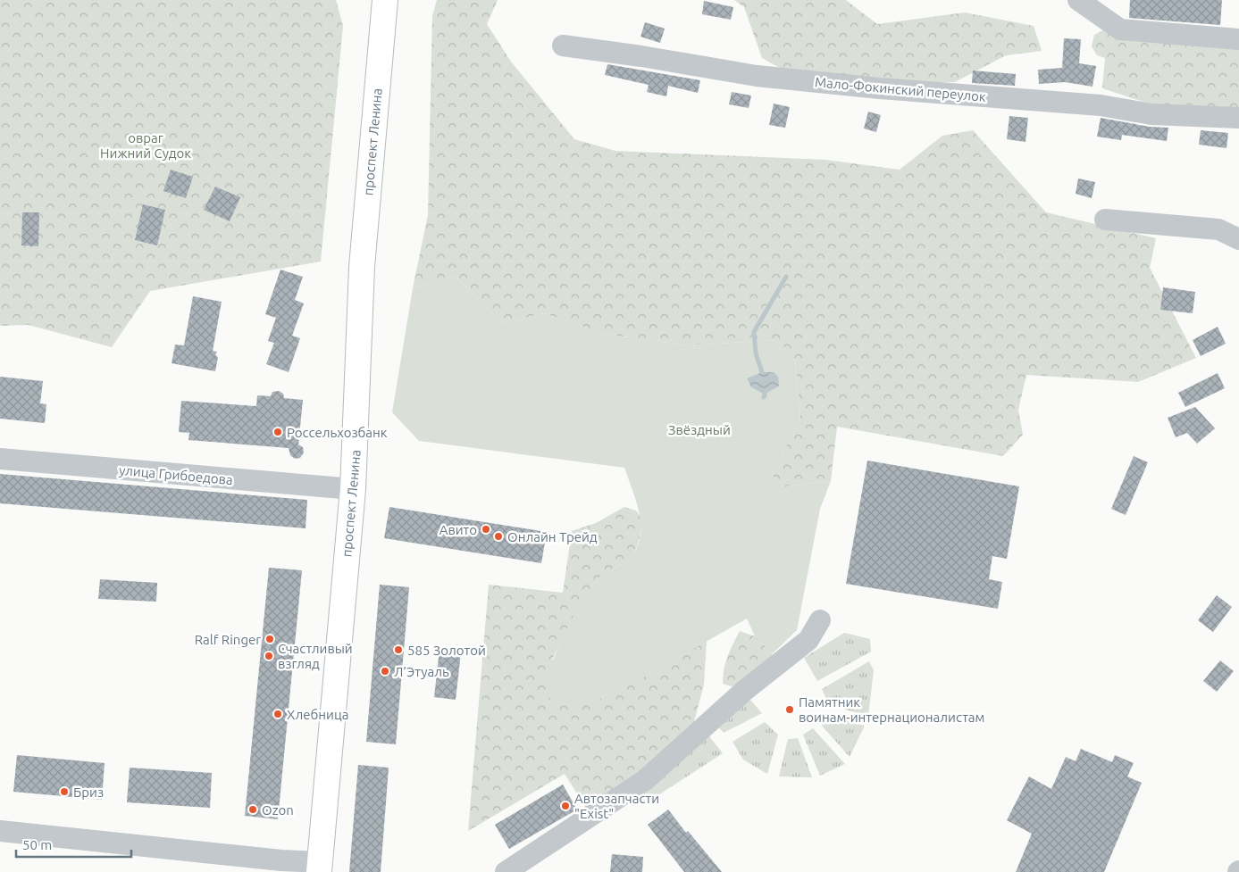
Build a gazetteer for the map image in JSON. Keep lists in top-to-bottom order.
{
  "streets": {
    "main road": ["проспект Ленина"],
    "street": ["Мало-Фокинский переулок", "улица Грибоедова"]
  },
  "crossings": [
    ["проспект Ленина", "улица Грибоедова"]
  ],
  "parks": ["овраг Нижний Судок", "Звёздный"],
  "places": [
    "Россельхозбанк",
    "Авито",
    "Онлайн Трейд",
    "Ralf Ringer",
    "585 Золотой",
    "Счастливый взгляд",
    "Л’Этуаль",
    "Памятник воинам-интернационалистам",
    "Хлебница",
    "Бриз",
    "Автозапчасти \"Exist\"",
    "Ozon"
  ],
  "scale_bar": "50 m"
}
